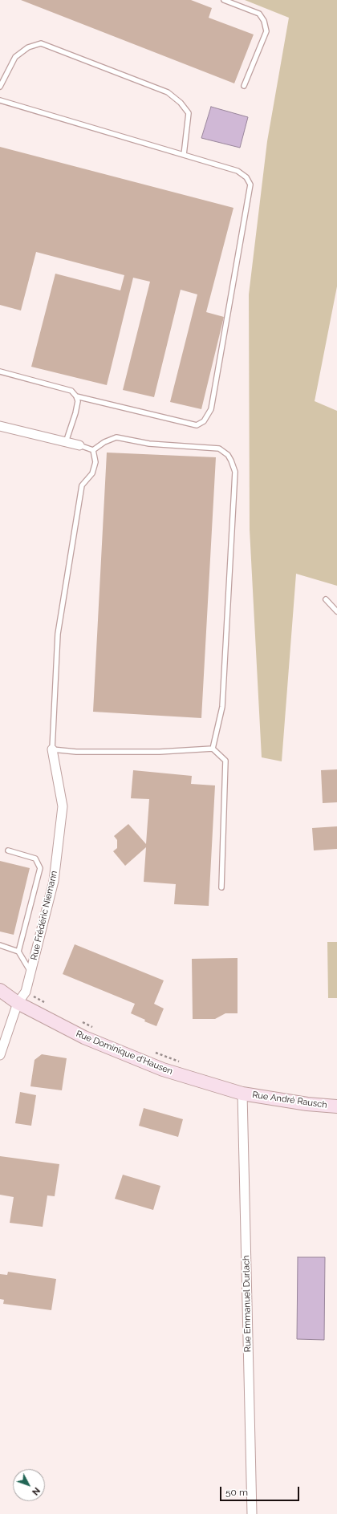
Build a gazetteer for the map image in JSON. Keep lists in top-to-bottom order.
{
  "streets": {
    "street": [
      "Rue Frédéric Niemann",
      "Rue Dominique d'Hausen",
      "Rue André Rausch",
      "Rue Emmanuel Durlach"
    ]
  },
  "crossings": [
    ["Rue Frédéric Niemann", "Rue Dominique d'Hausen"],
    ["Rue Dominique d'Hausen", "Rue André Rausch"],
    ["Rue Dominique d'Hausen", "Rue Emmanuel Durlach"],
    ["Rue André Rausch", "Rue Emmanuel Durlach"]
  ],
  "scale_bar": "50 m",
  "north": "bottom right"
}
